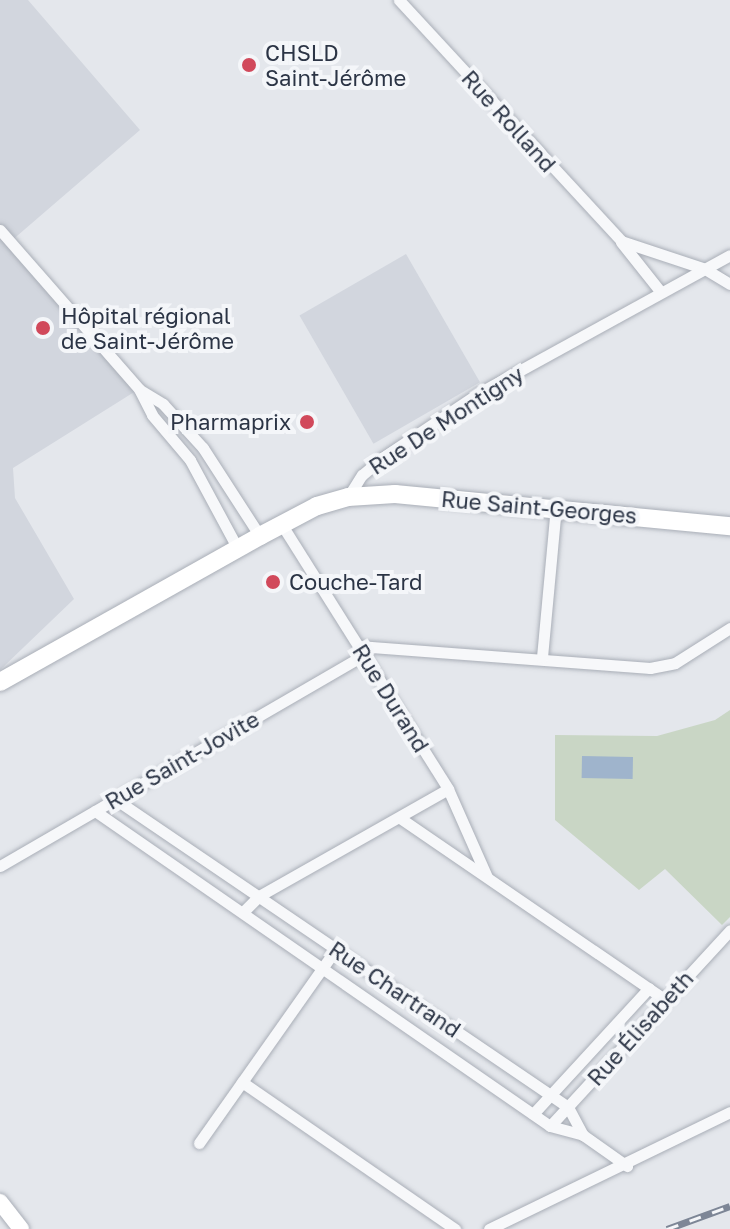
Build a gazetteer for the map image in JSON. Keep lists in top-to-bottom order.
{
  "streets": {
    "main road": ["Rue De Montigny", "Rue Saint-Georges"],
    "street": [
      "Rue Rolland",
      "Rue Durand",
      "Rue Saint-Jovite",
      "Rue Chartrand",
      "Rue Élisabeth"
    ]
  },
  "crossings": [
    ["Rue Rolland", "Rue De Montigny"],
    ["Rue De Montigny", "Rue Saint-Georges"],
    ["Rue De Montigny", "Rue Durand"],
    ["Rue Durand", "Rue Saint-Jovite"],
    ["Rue Saint-Jovite", "Rue Chartrand"],
    ["Rue Chartrand", "Rue Élisabeth"]
  ],
  "places": [
    "CHSLD Saint-Jérôme",
    "Hôpital régional de Saint-Jérôme",
    "Pharmaprix",
    "Couche-Tard"
  ]
}
